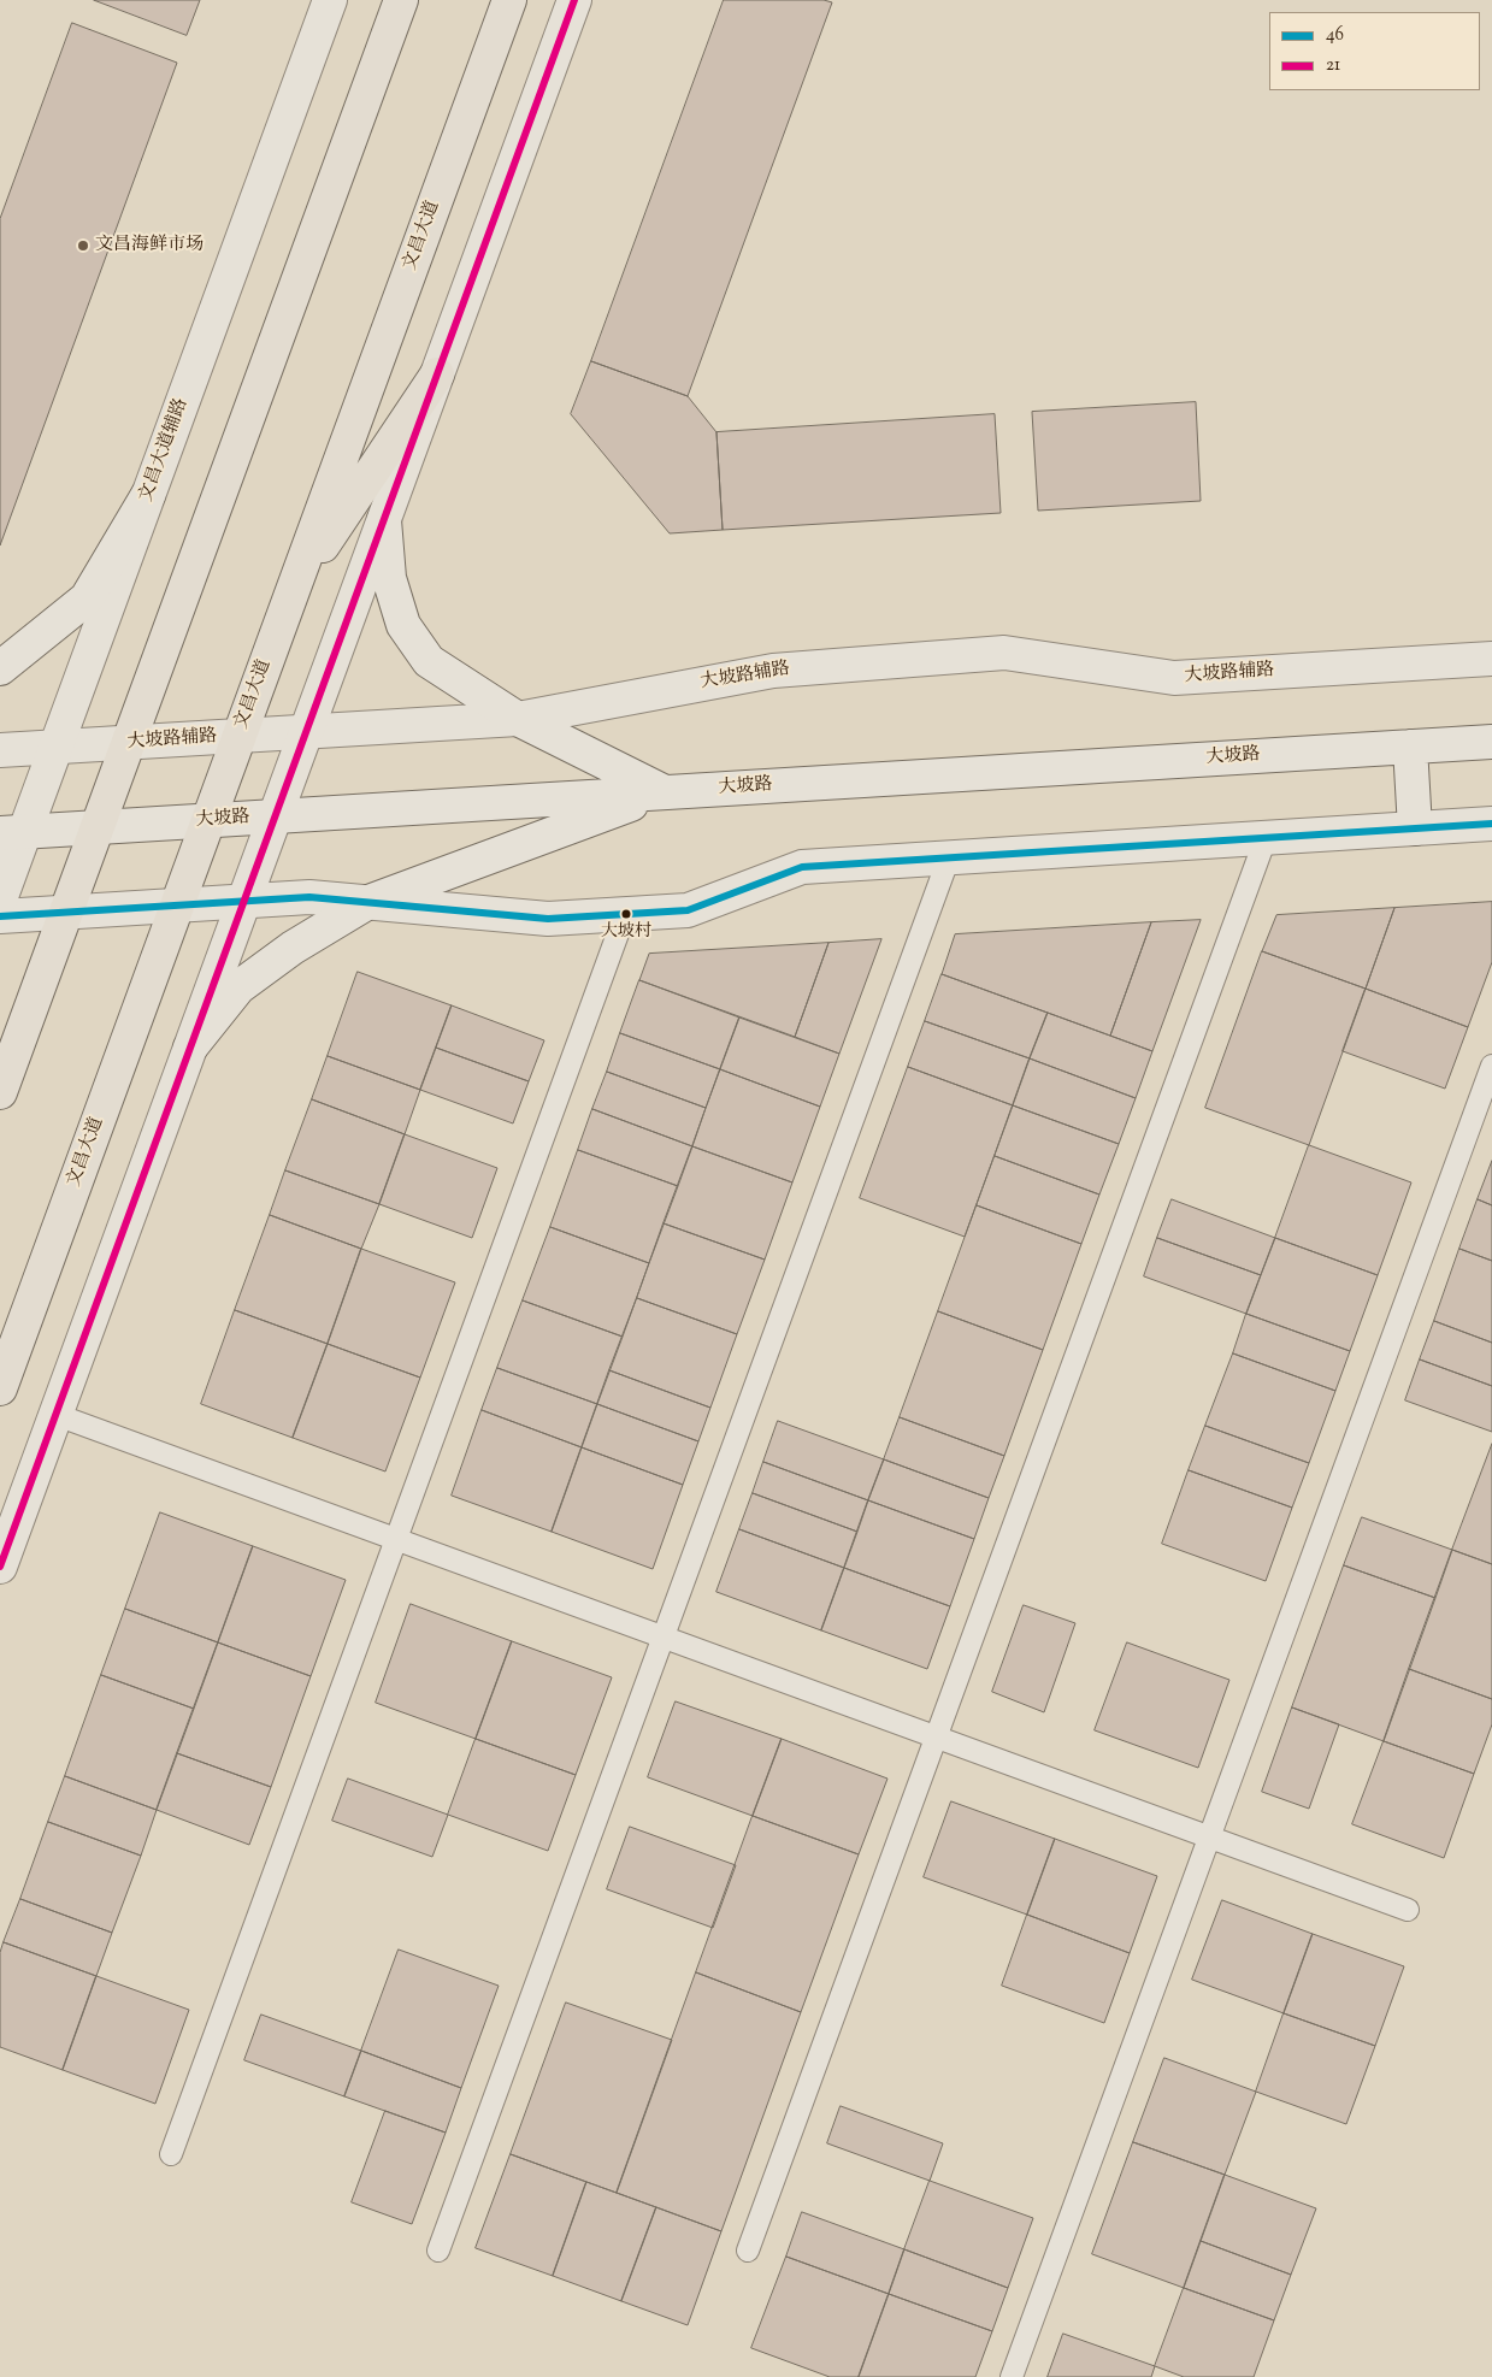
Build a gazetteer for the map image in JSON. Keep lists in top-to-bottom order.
{
  "streets": {
    "main road": ["文昌大道"],
    "street": ["文昌大道辅路", "大坡路辅路", "大坡路"]
  },
  "crossings": [
    ["文昌大道", "大坡路辅路"],
    ["文昌大道", "大坡路"],
    ["文昌大道辅路", "大坡路辅路"],
    ["文昌大道辅路", "大坡路"]
  ],
  "places": ["文昌海鲜市场", "大坡村"],
  "lines": ["transit line 21", "transit line 46"],
  "legend": ["46", "21"]
}
